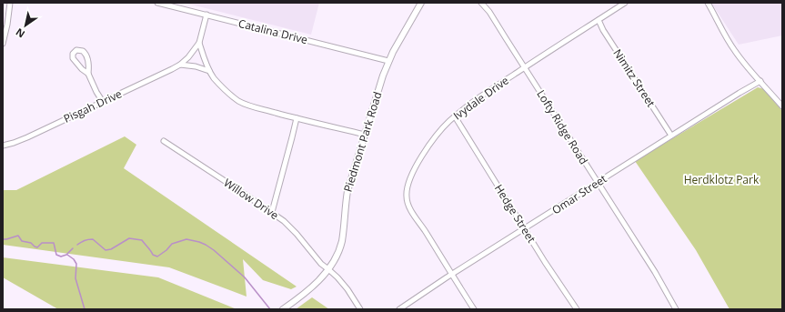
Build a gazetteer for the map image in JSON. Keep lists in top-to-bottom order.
{
  "streets": {
    "street": [
      "Catalina Drive",
      "Nimitz Street",
      "Ivydale Drive",
      "Pisgah Drive",
      "Lofty Ridge Road",
      "Piedmont Park Road",
      "Omar Street",
      "Willow Drive",
      "Hedge Street"
    ]
  },
  "crossings": [
    ["Catalina Drive", "Pisgah Drive"],
    ["Catalina Drive", "Piedmont Park Road"],
    ["Nimitz Street", "Ivydale Drive"],
    ["Nimitz Street", "Omar Street"],
    ["Ivydale Drive", "Lofty Ridge Road"],
    ["Ivydale Drive", "Omar Street"],
    ["Ivydale Drive", "Hedge Street"],
    ["Lofty Ridge Road", "Omar Street"],
    ["Piedmont Park Road", "Willow Drive"],
    ["Omar Street", "Hedge Street"]
  ],
  "parks": ["Herdklotz Park"],
  "north": "bottom left"
}
